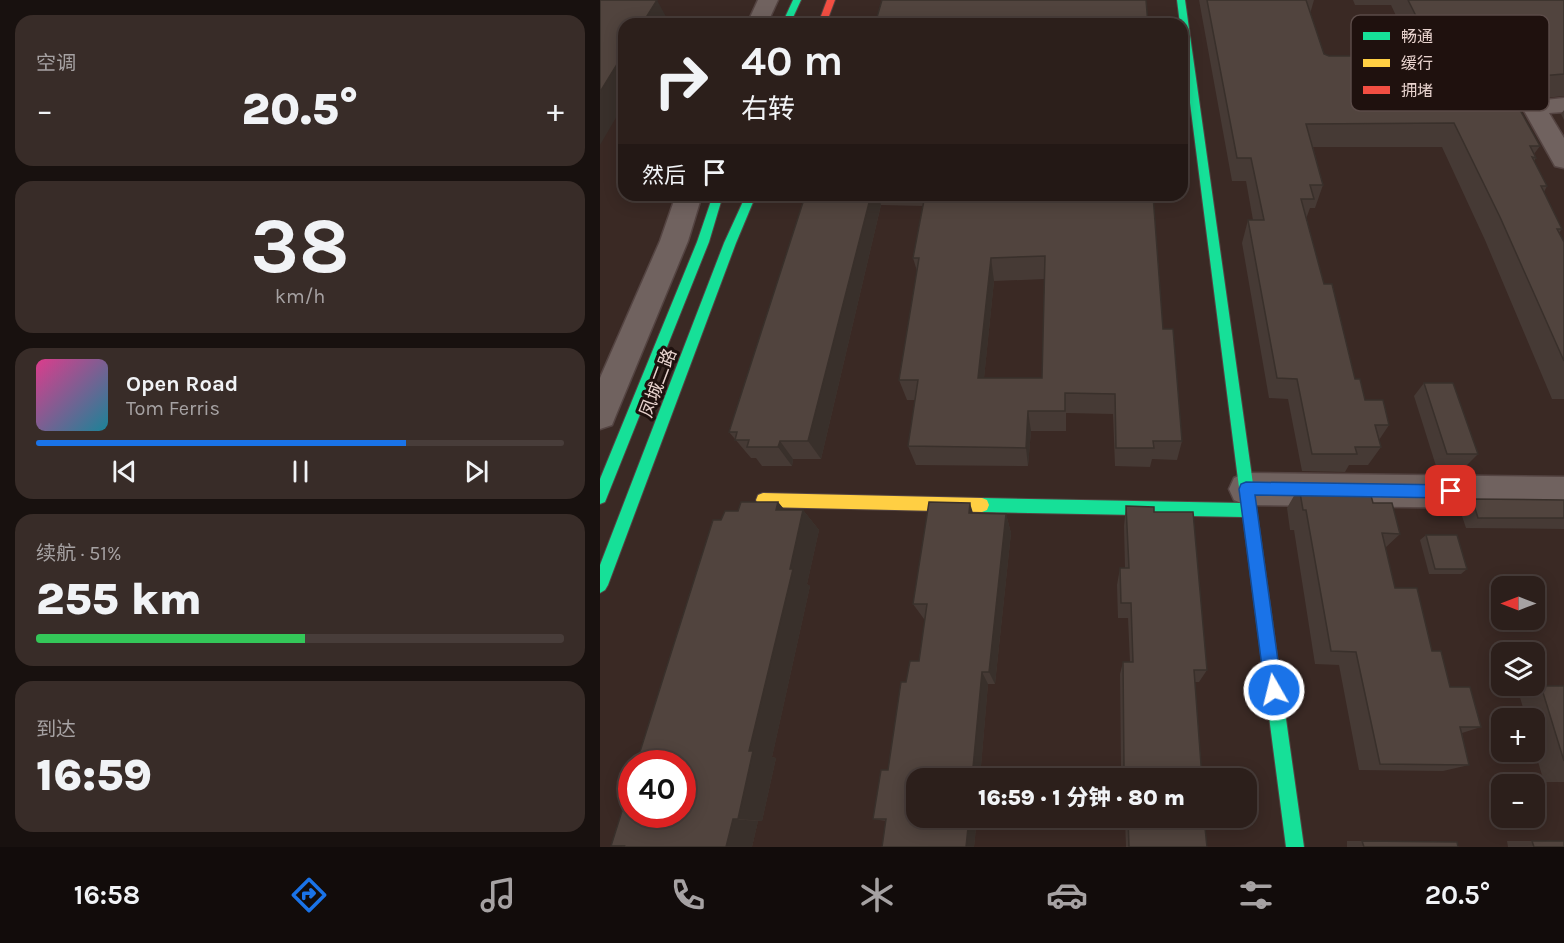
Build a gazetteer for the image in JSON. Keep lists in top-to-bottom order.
{
  "streets": {
    "street": ["凤城二路"]
  },
  "legend": ["畅通", "缓行", "拥堵"],
  "north": "left",
  "page": {
    "tile": [
      "空调",
      ["38", "km/h"],
      ["续航 · 51%", "255 km"],
      ["到达", "16:59"]
    ],
    "turn": ["40 m", "右转"],
    "heat": ["−", "20.5°", "+"],
    "then": "然后",
    "song": ["Open Road", "Tom Ferris"],
    "map_buttons": ["+", "−"],
    "limit": "40",
    "trip": "16:59 · 1 分钟 · 80 m",
    "tabs": ["16:58", "20.5°"]
  }
}
